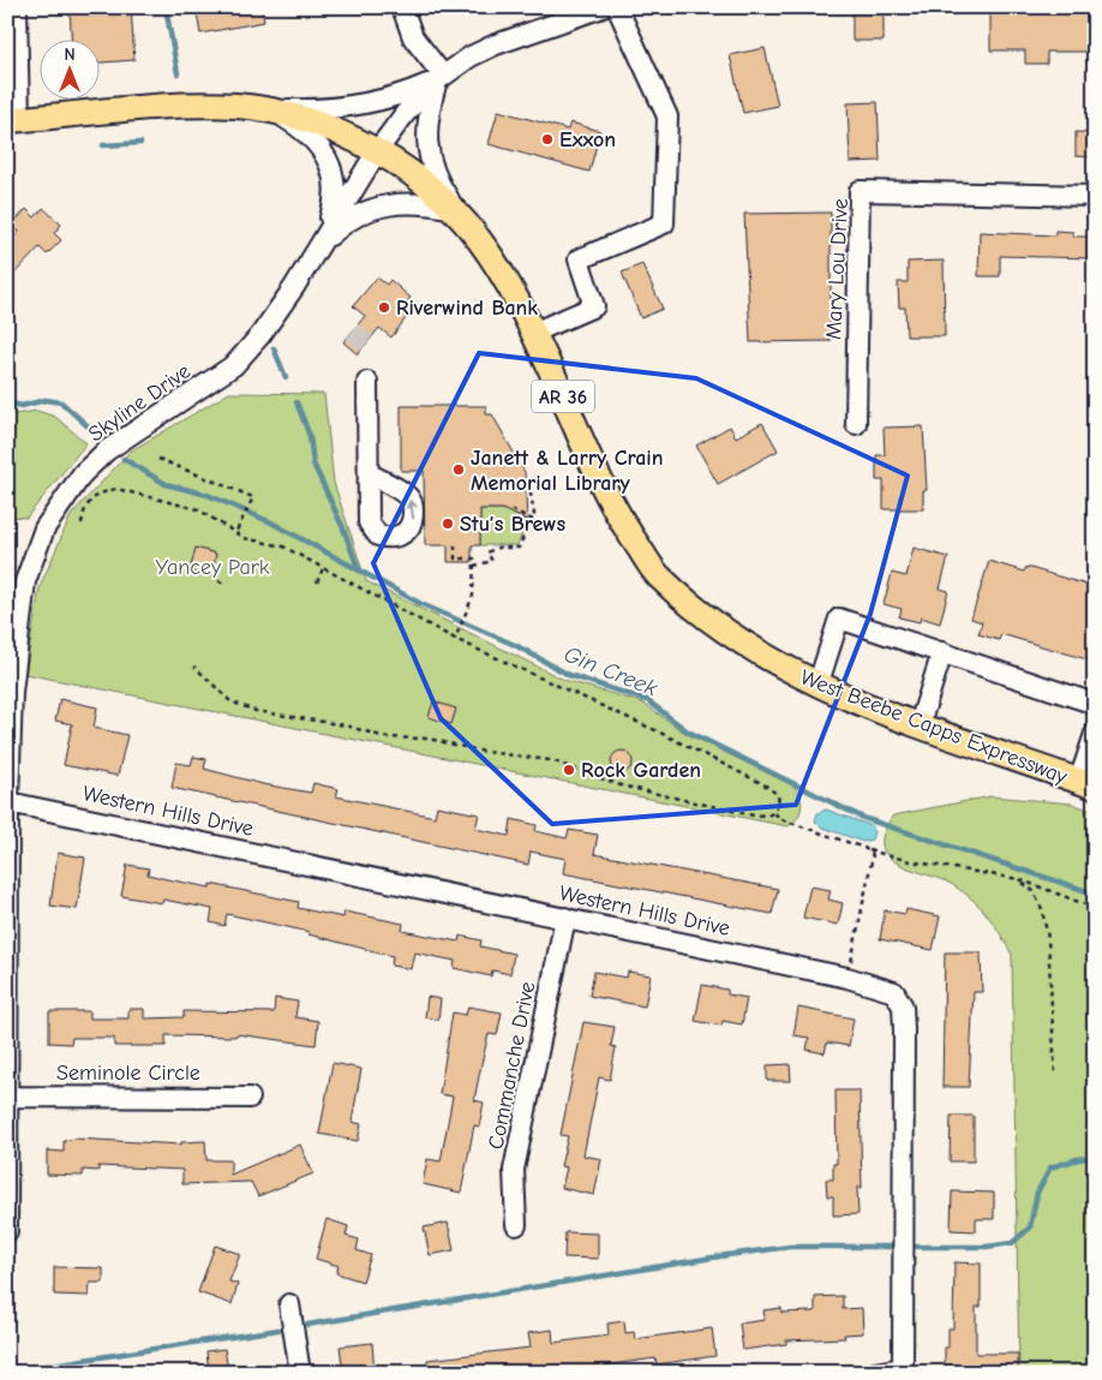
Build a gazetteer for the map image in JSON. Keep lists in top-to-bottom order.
{
  "streets": {
    "main road": ["AR 36", "West Beebe Capps Expressway"],
    "street": [
      "Mary Lou Drive",
      "Skyline Drive",
      "Western Hills Drive",
      "Commanche Drive",
      "Seminole Circle"
    ]
  },
  "crossings": [
    ["Skyline Drive", "West Beebe Capps Expressway"],
    ["Skyline Drive", "Western Hills Drive"],
    ["Skyline Drive", "Seminole Circle"],
    ["Western Hills Drive", "Commanche Drive"]
  ],
  "water": ["Gin Creek"],
  "parks": ["Yancey Park"],
  "places": [
    "Exxon",
    "Riverwind Bank",
    "Janett & Larry Crain Memorial Library",
    "Stu’s Brews",
    "Rock Garden"
  ],
  "north": "top"
}
